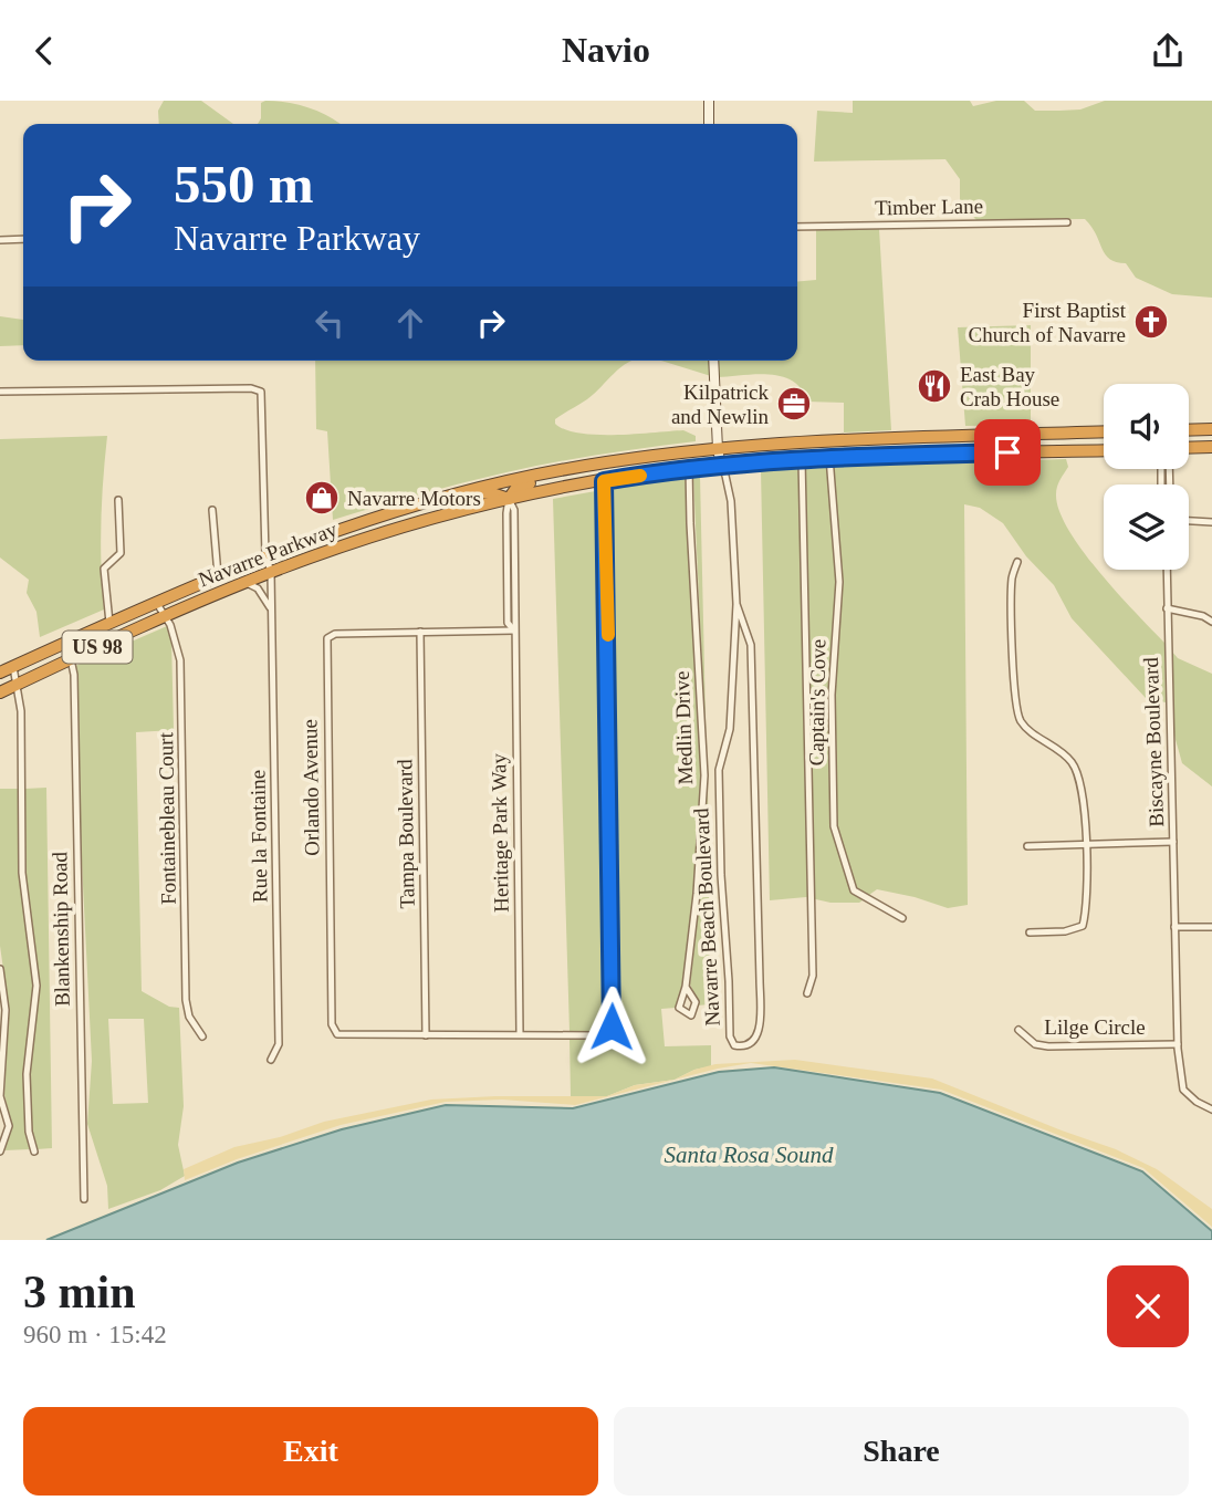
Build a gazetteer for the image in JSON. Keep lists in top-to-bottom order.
{
  "streets": {
    "highway": ["Navarre Parkway", "US 98"],
    "street": [
      "Timber Lane",
      "Captain's Cove",
      "Medlin Drive",
      "Biscayne Boulevard",
      "Orlando Avenue",
      "Fontainebleau Court",
      "Heritage Park Way",
      "Tampa Boulevard",
      "Rue la Fontaine",
      "Navarre Beach Boulevard",
      "Blankenship Road",
      "Lilge Circle"
    ]
  },
  "crossings": [
    ["Navarre Parkway", "Captain's Cove"],
    ["Navarre Parkway", "Medlin Drive"],
    ["Navarre Parkway", "Fontainebleau Court"],
    ["Navarre Parkway", "Heritage Park Way"],
    ["Navarre Parkway", "Rue la Fontaine"],
    ["Navarre Parkway", "Blankenship Road"],
    ["Biscayne Boulevard", "Lilge Circle"],
    ["Orlando Avenue", "Heritage Park Way"],
    ["Orlando Avenue", "Tampa Boulevard"]
  ],
  "water": ["Santa Rosa Sound"],
  "places": {
    "church": ["First Baptist Church of Navarre"],
    "restaurant": ["East Bay Crab House"],
    "office": ["Kilpatrick and Newlin"],
    "shop": ["Navarre Motors"]
  },
  "page": {
    "header": "Navio",
    "turn": ["550 m", "Navarre Parkway"],
    "heading": ["3 min", "960 m · 15:42"],
    "buttons": ["Exit", "Share"]
  }
}
